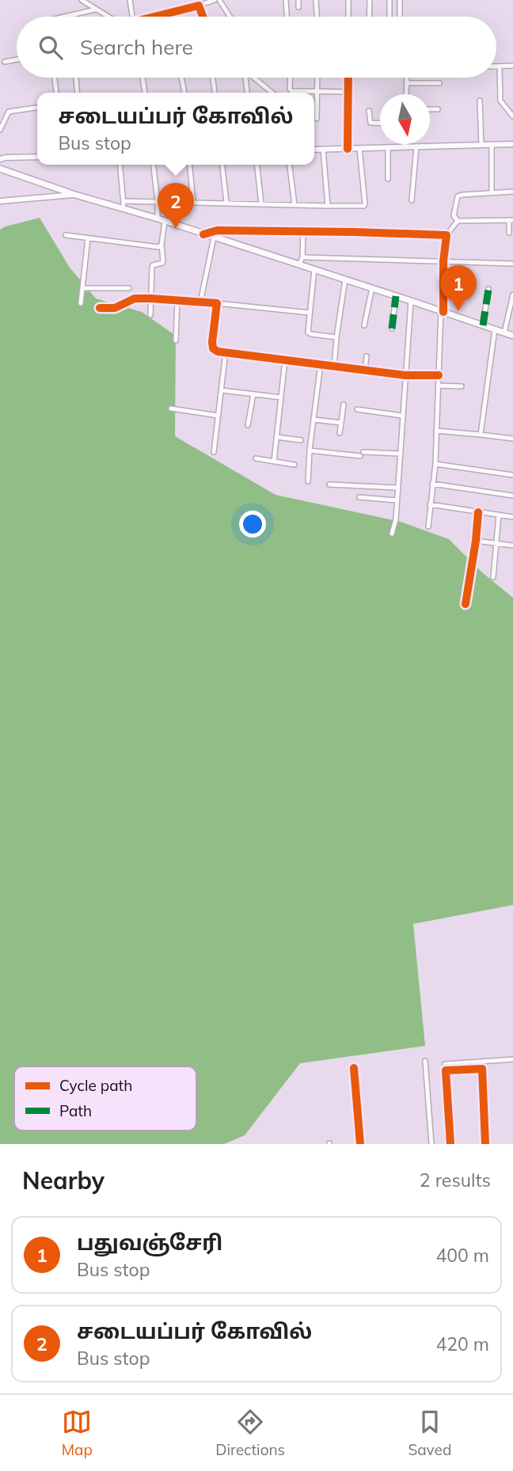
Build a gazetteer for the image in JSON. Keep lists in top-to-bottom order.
{
  "legend": ["Cycle path", "Path"],
  "north": "bottom",
  "page": {
    "search": "Search here",
    "popup": ["சடையப்பர் கோவில்", "Bus stop"],
    "pins": ["2", "1"],
    "heading": ["Nearby", "2 results"],
    "list": [
      {
        "mark": "1",
        "name": "பதுவஞ்சேரி",
        "note": "Bus stop",
        "value": "400 m"
      },
      {
        "mark": "2",
        "name": "சடையப்பர் கோவில்",
        "note": "Bus stop",
        "value": "420 m"
      }
    ],
    "nav": ["Map", "Directions", "Saved"]
  }
}
